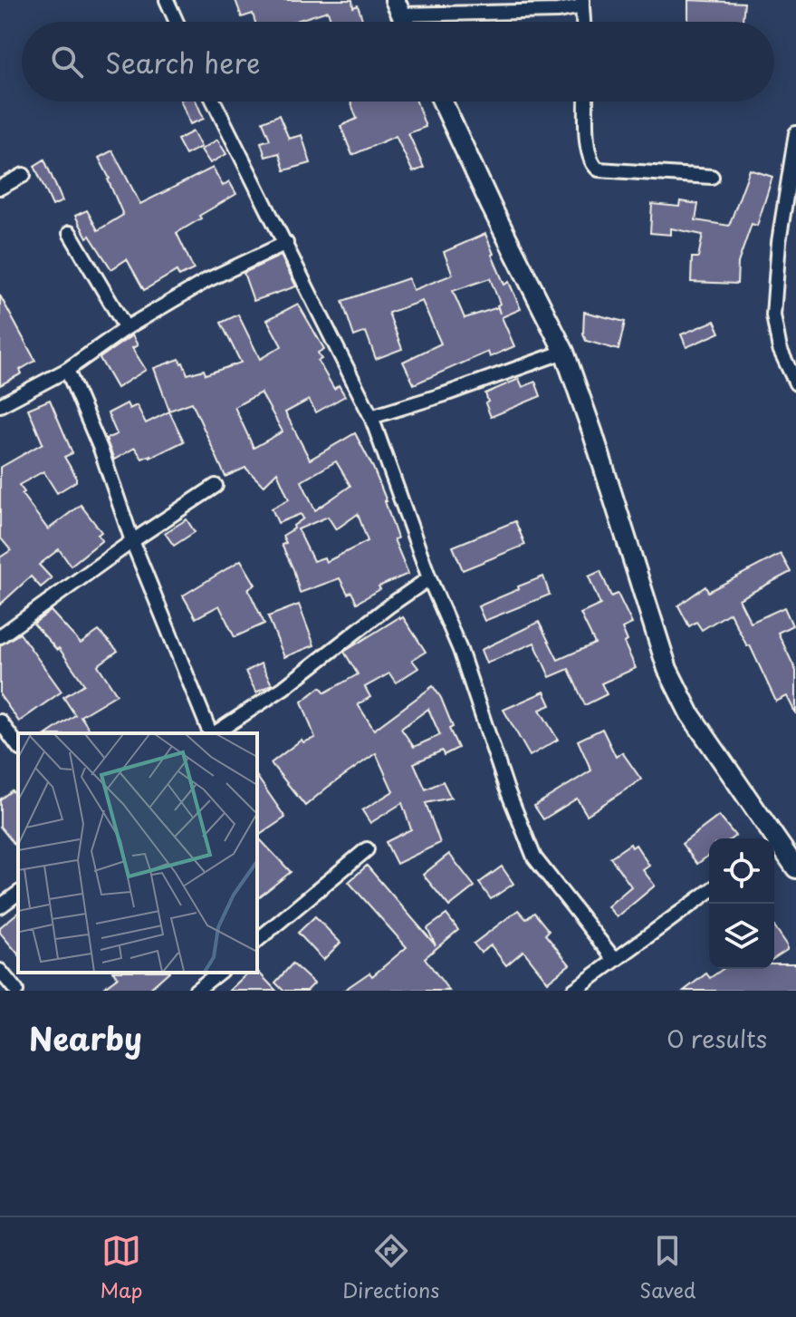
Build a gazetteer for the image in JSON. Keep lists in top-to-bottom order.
{
  "page": {
    "search": "Search here",
    "heading": ["Nearby", "0 results"],
    "nav": ["Map", "Directions", "Saved"]
  }
}
